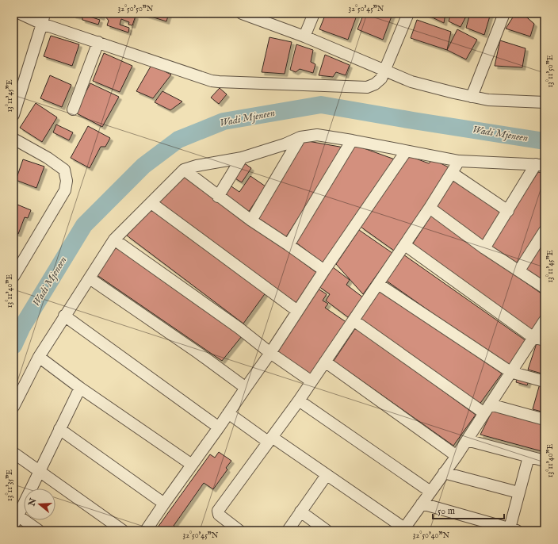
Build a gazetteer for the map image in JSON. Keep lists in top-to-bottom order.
{
  "water": ["Wadi Mjeneen"],
  "scale_bar": "50 m",
  "north": "left",
  "coordinates": [
    "32°50'50\"N",
    "32°50'45\"N",
    "13°11'50\"E",
    "13°11'45\"E",
    "13°11'40\"E",
    "13°11'35\"E",
    "32°50'40\"N"
  ]
}
